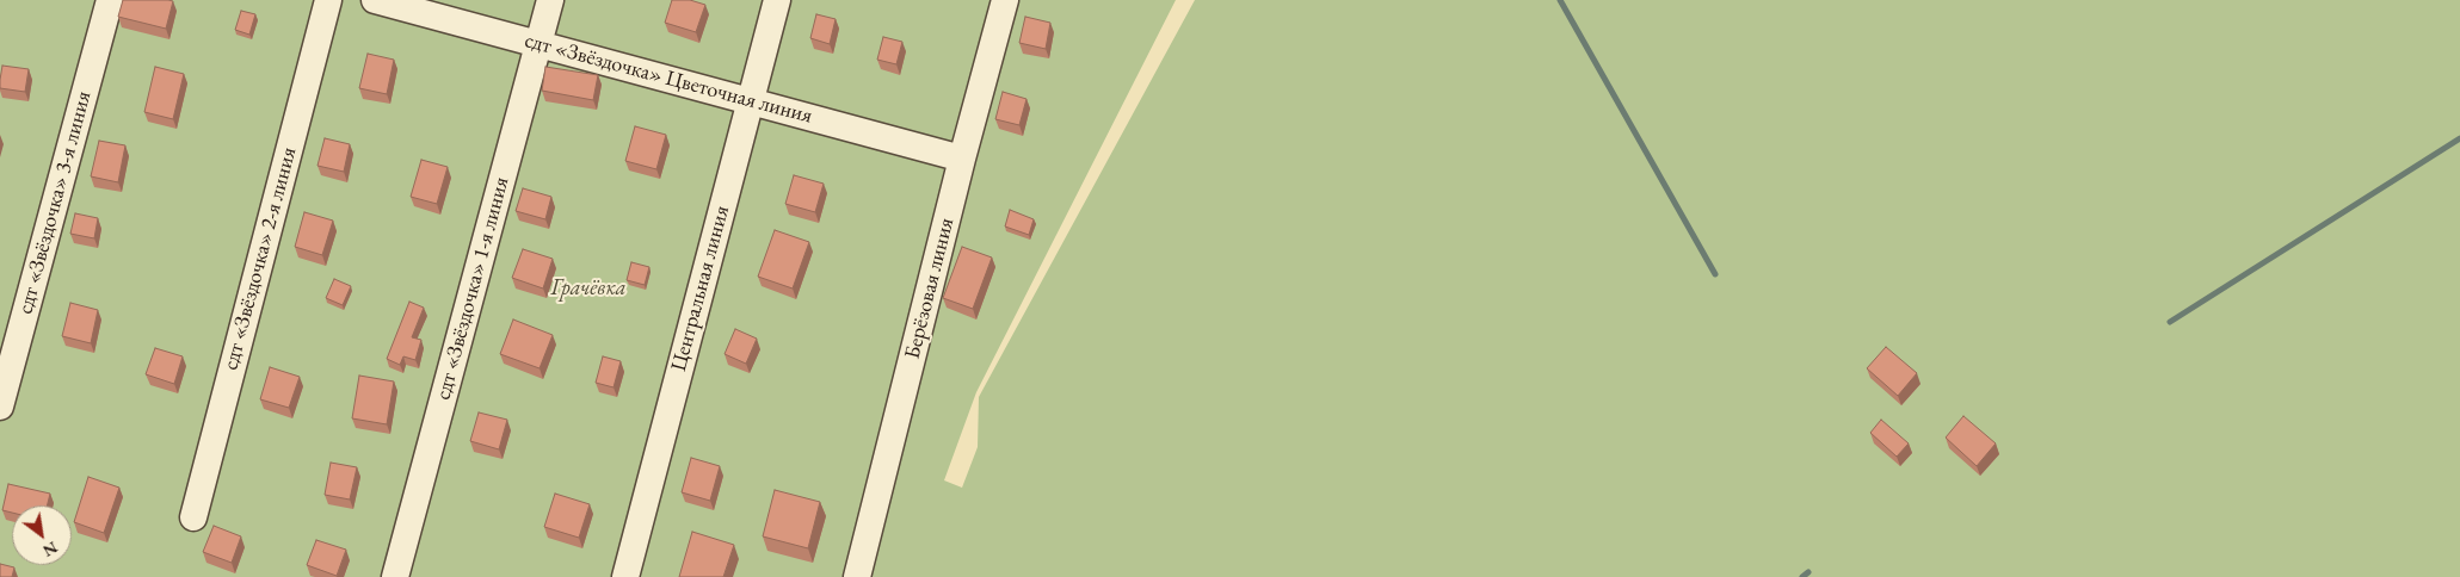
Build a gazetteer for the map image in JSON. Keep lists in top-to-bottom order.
{
  "streets": {
    "street": [
      "сдт «Звёздочка» Цветочная линия",
      "сдт «Звёздочка» 3-я линия",
      "сдт «Звёздочка» 2-я линия",
      "сдт «Звёздочка» 1-я линия",
      "Центральная линия",
      "Берёзовая линия"
    ]
  },
  "crossings": [
    ["сдт «Звёздочка» Цветочная линия", "сдт «Звёздочка» 1-я линия"],
    ["сдт «Звёздочка» Цветочная линия", "Центральная линия"],
    ["сдт «Звёздочка» Цветочная линия", "Берёзовая линия"]
  ],
  "parks": ["Грачёвка"],
  "north": "bottom right"
}
